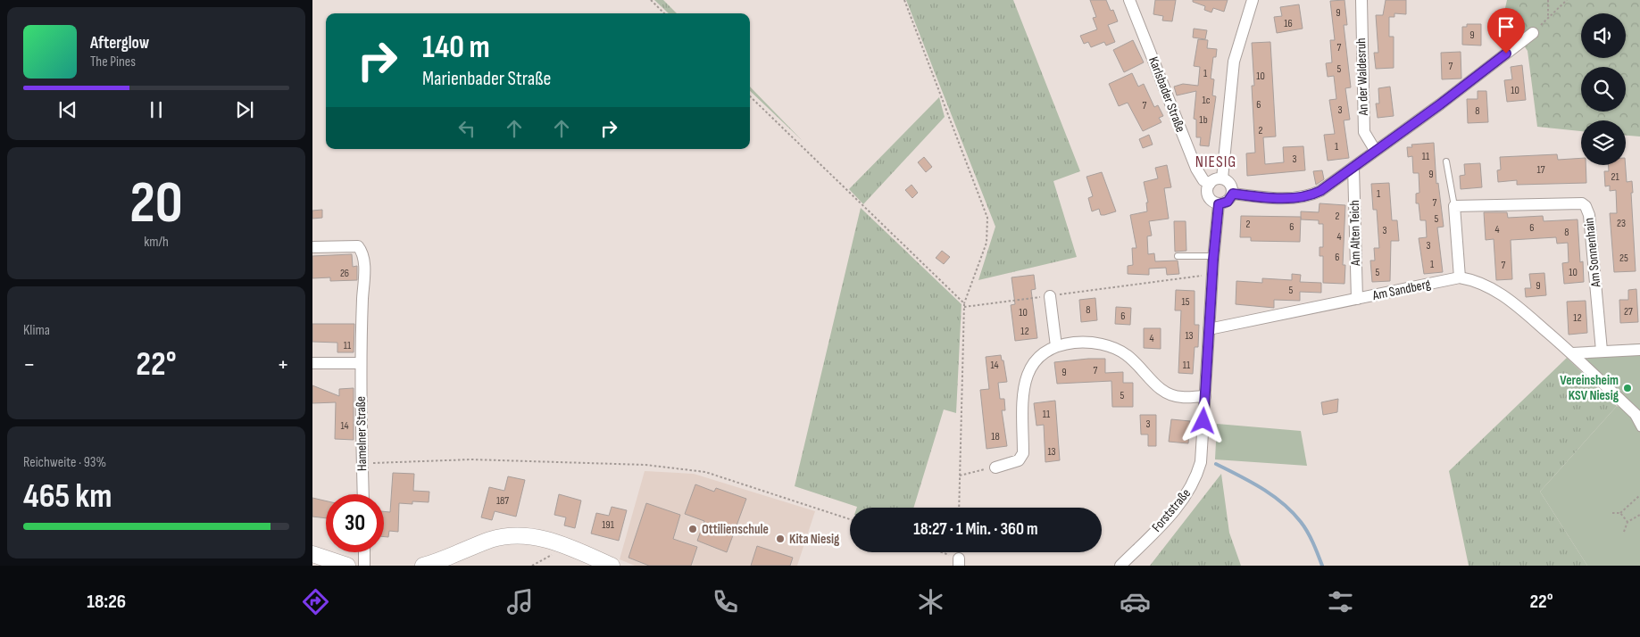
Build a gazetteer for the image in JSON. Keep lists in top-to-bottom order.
{
  "streets": {
    "street": [
      "An der Waldesruh",
      "Karlsbader Straße",
      "Am Alten Teich",
      "Am Sonnenhain",
      "Am Sandberg",
      "Hamelner Straße",
      "Forststraße"
    ]
  },
  "crossings": [
    ["Karlsbader Straße", "Forststraße"],
    ["Am Alten Teich", "Am Sandberg"],
    ["Am Sandberg", "Forststraße"]
  ],
  "districts": ["NIESIG"],
  "places": ["Vereinsheim KSV Niesig", "Ottilienschule", "Kita Niesig"],
  "house_numbers": [
    "9",
    "16",
    "9",
    "7",
    "7",
    "5",
    "1",
    "10",
    "10",
    "1c",
    "6",
    "7",
    "3",
    "8",
    "1b",
    "2",
    "1",
    "11",
    "3",
    "17",
    "9",
    "21",
    "1",
    "7",
    "2",
    "5",
    "23",
    "2",
    "6",
    "6",
    "4",
    "3",
    "8",
    "4",
    "3",
    "6",
    "25",
    "1",
    "7",
    "5",
    "10",
    "26",
    "9",
    "5",
    "15",
    "8",
    "27",
    "10",
    "6",
    "12",
    "12",
    "13",
    "4",
    "11",
    "14",
    "11",
    "7",
    "9",
    "5",
    "11",
    "3",
    "14",
    "18",
    "13",
    "187",
    "191"
  ],
  "page": {
    "turn": ["140 m", "Marienbader Straße"],
    "song": ["Afterglow", "The Pines"],
    "tile": [
      ["20", "km/h"],
      "Klima",
      ["Reichweite · 93%", "465 km"]
    ],
    "heat": ["−", "22°", "+"],
    "limit": "30",
    "trip": "18:27 · 1 Min. · 360 m",
    "tabs": ["18:26", "22°"]
  }
}
